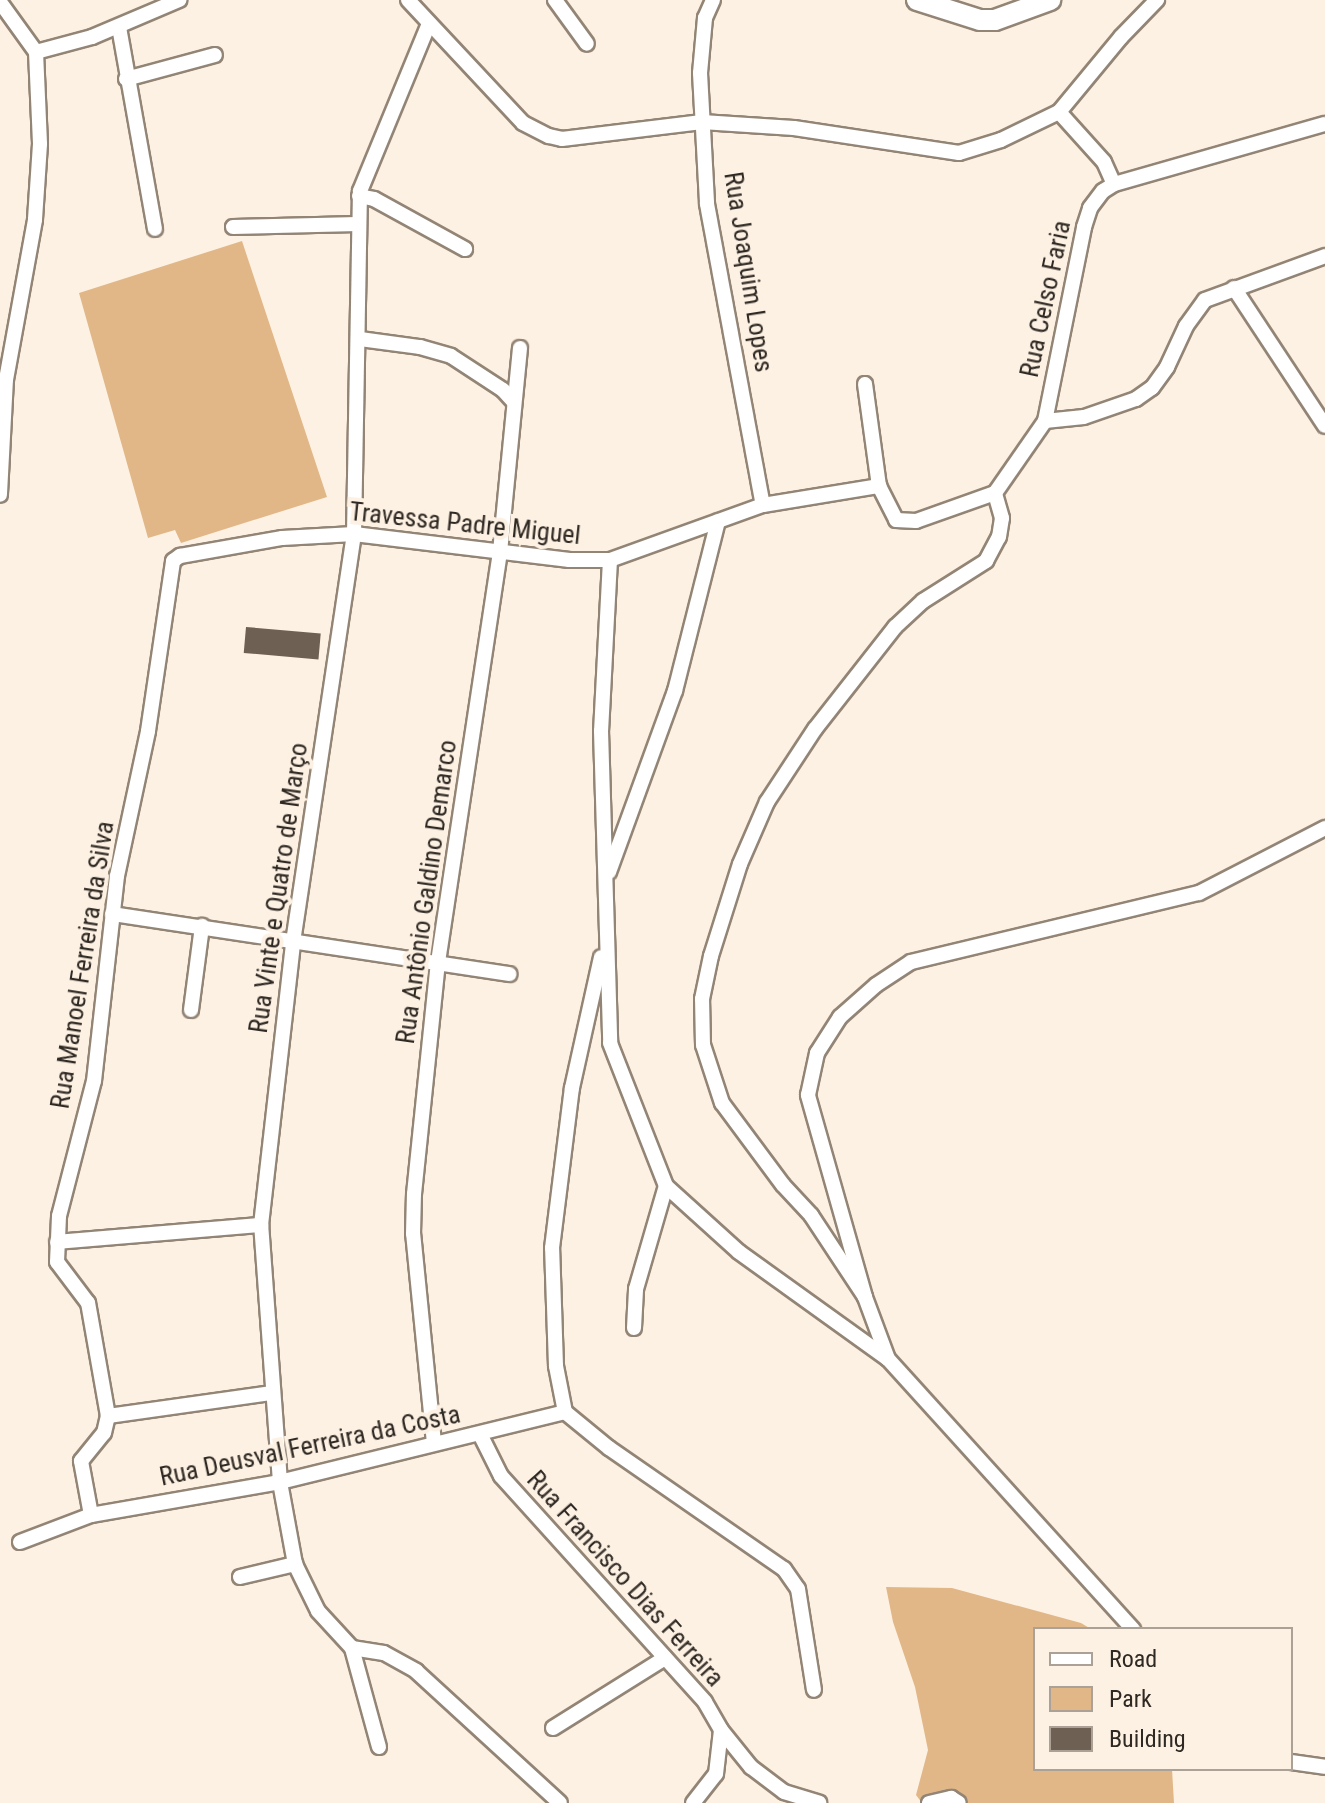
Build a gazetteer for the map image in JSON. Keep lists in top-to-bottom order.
{
  "streets": {
    "street": [
      "Rua Joaquim Lopes",
      "Rua Celso Faria",
      "Travessa Padre Miguel",
      "Rua Vinte e Quatro de Março",
      "Rua Antônio Galdino Demarco",
      "Rua Manoel Ferreira da Silva",
      "Rua Deusval Ferreira da Costa",
      "Rua Francisco Dias Ferreira"
    ]
  },
  "crossings": [
    ["Rua Joaquim Lopes", "Travessa Padre Miguel"],
    ["Travessa Padre Miguel", "Rua Vinte e Quatro de Março"],
    ["Travessa Padre Miguel", "Rua Antônio Galdino Demarco"],
    ["Travessa Padre Miguel", "Rua Manoel Ferreira da Silva"],
    ["Rua Vinte e Quatro de Março", "Rua Deusval Ferreira da Costa"],
    ["Rua Antônio Galdino Demarco", "Rua Deusval Ferreira da Costa"],
    ["Rua Deusval Ferreira da Costa", "Rua Francisco Dias Ferreira"]
  ],
  "legend": ["Road", "Park", "Building"]
}
